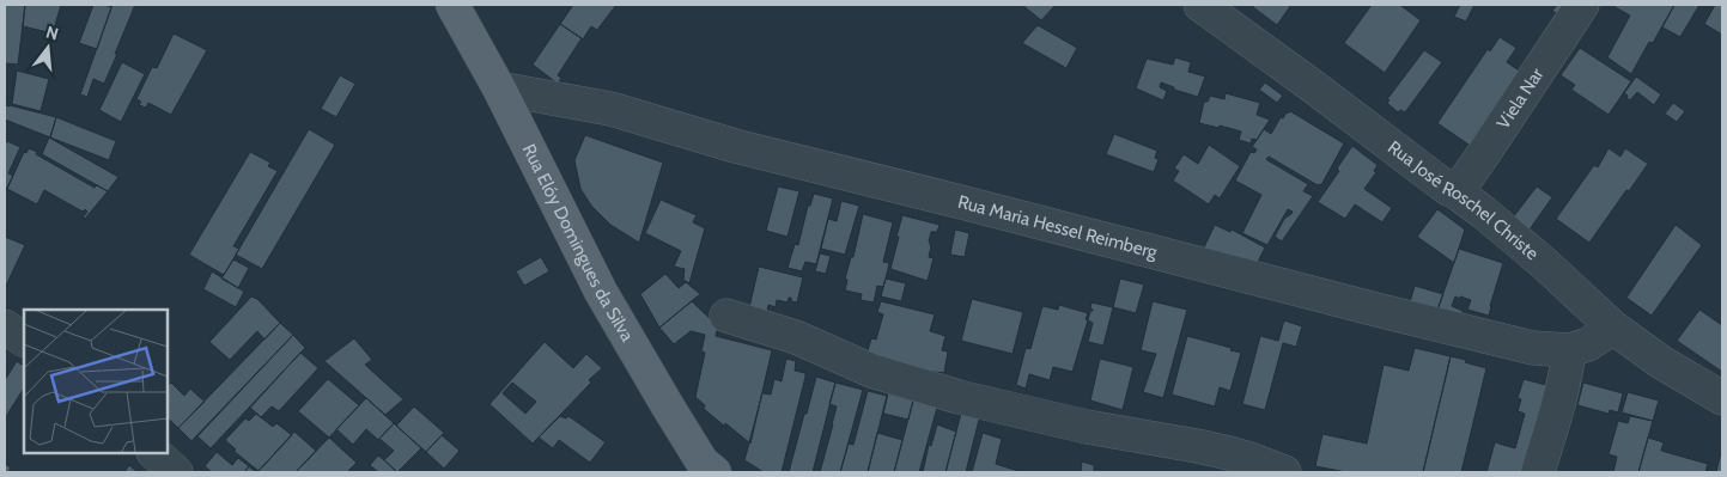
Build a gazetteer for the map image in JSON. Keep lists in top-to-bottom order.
{
  "streets": {
    "main road": ["Rua Elóy Domingues da Silva"],
    "street": ["Viela Nar", "Rua José Roschel Christe", "Rua Maria Hessel Reimberg"]
  },
  "crossings": [
    ["Viela Nar", "Rua José Roschel Christe"],
    ["Rua José Roschel Christe", "Rua Maria Hessel Reimberg"],
    ["Rua Maria Hessel Reimberg", "Rua Elóy Domingues da Silva"]
  ],
  "north": "top"
}
